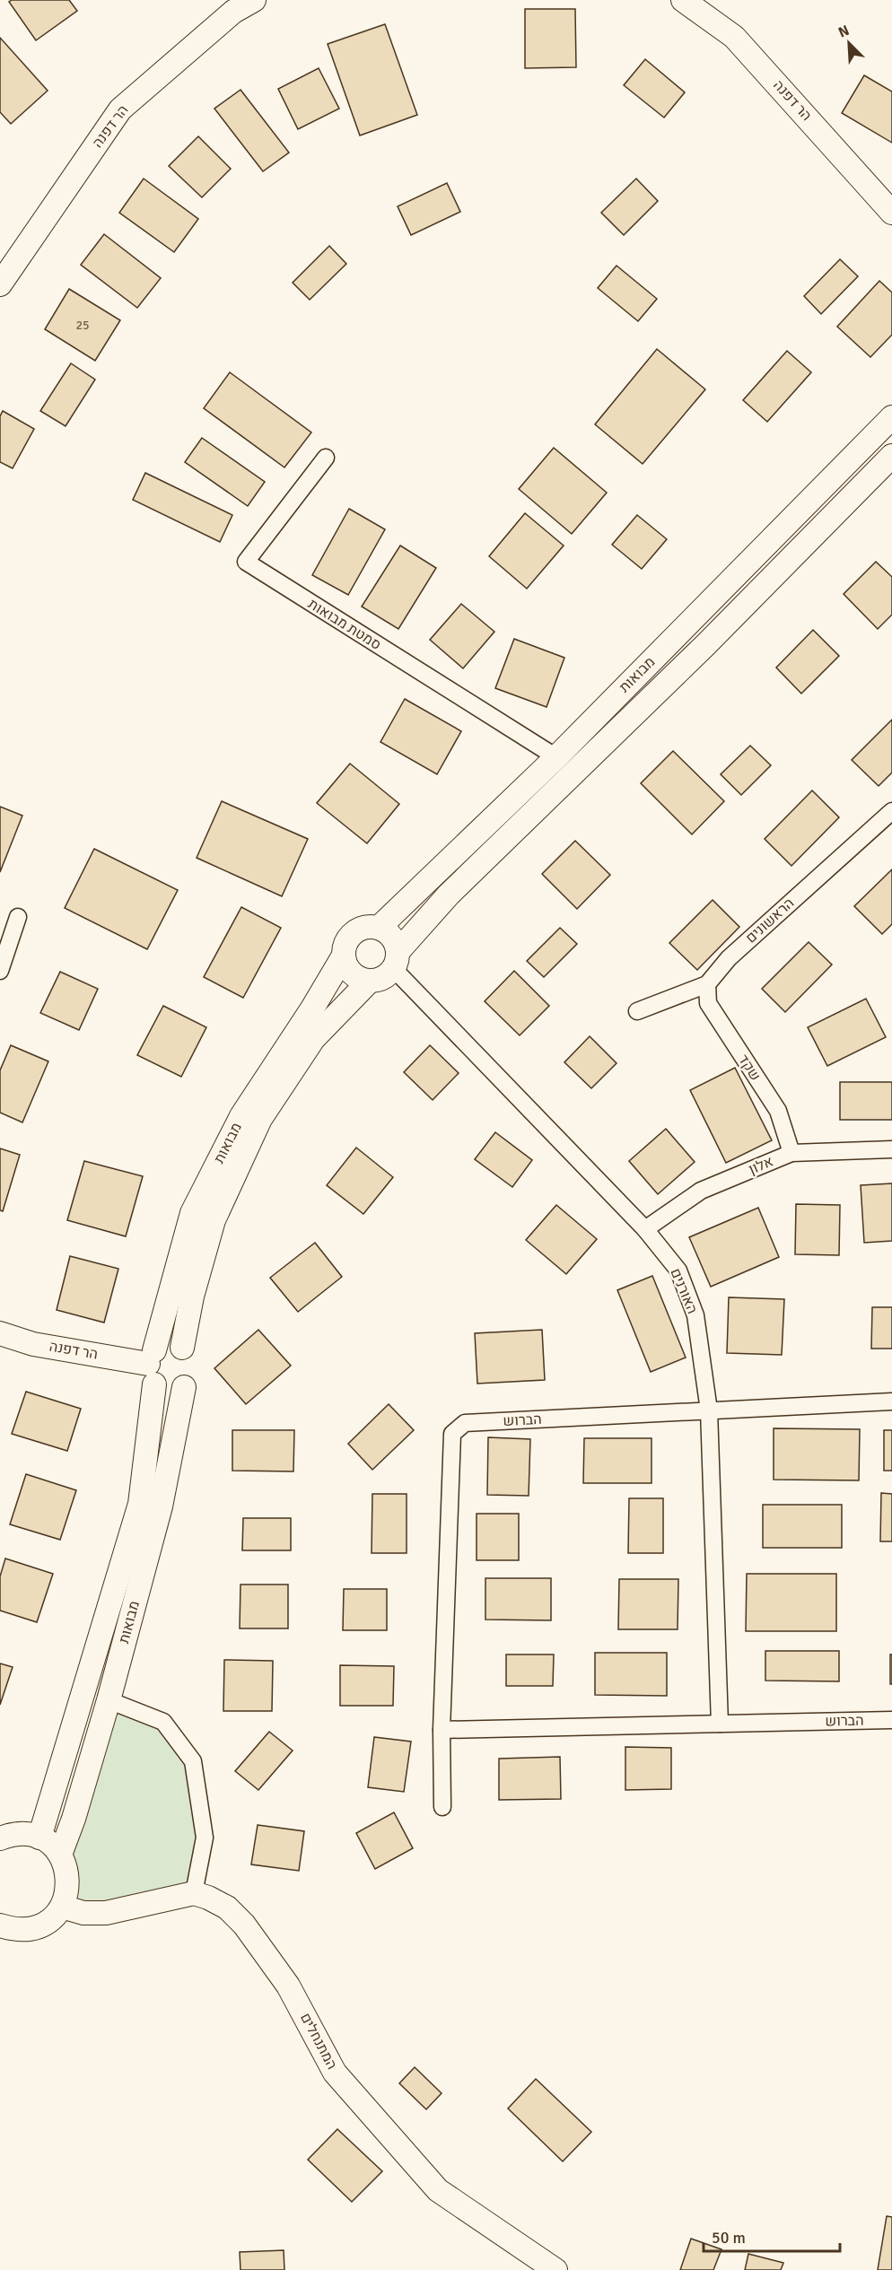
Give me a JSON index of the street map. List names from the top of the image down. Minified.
{"streets":{"street":["הר דפנה","סמטת מבואות","מבואות","הראשונים","שקד","אלון","האורנים","הברוש","המתנחלים"]},"crossings":[["הר דפנה","מבואות"],["סמטת מבואות","מבואות"],["מבואות","האורנים"],["הראשונים","שקד"],["שקד","אלון"],["אלון","האורנים"],["האורנים","הברוש"]],"house_numbers":["25"],"scale_bar":"50 m","north":"top left"}
